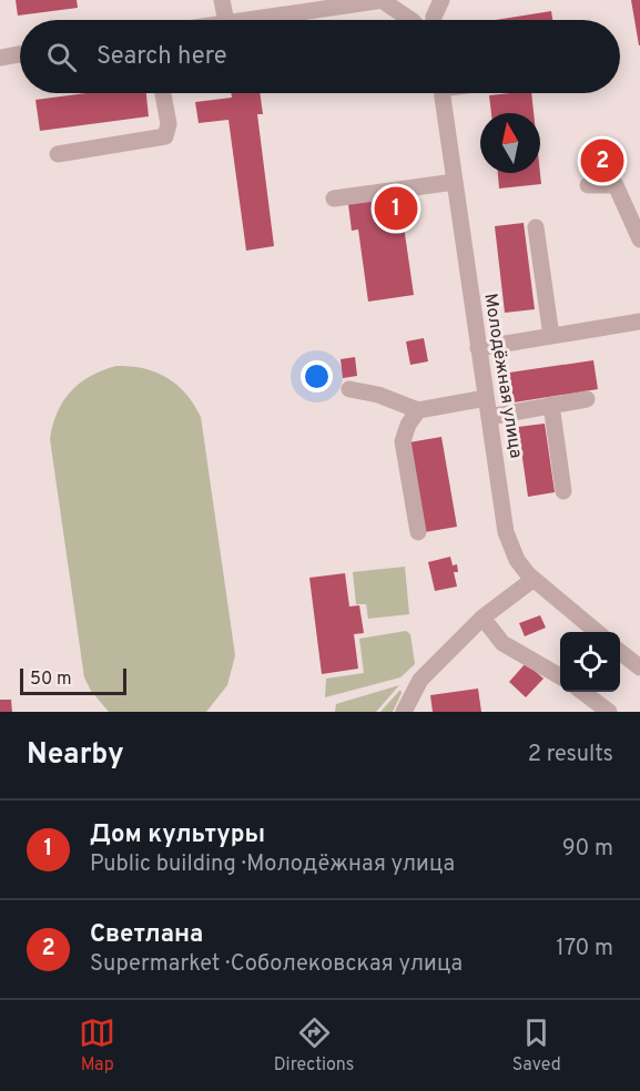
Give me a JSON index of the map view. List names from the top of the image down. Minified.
{"streets":{"street":["Молодёжная улица"]},"scale_bar":"50 m","north":"top","page":{"search":"Search here","pins":["2","1"],"scale":"50 m","heading":["Nearby","2 results"],"list":[{"mark":"1","name":"Дом культуры","note":"Public building · Молодёжная улица","value":"90 m"},{"mark":"2","name":"Светлана","note":"Supermarket · Соболековская улица","value":"170 m"}],"nav":["Map","Directions","Saved"]}}
